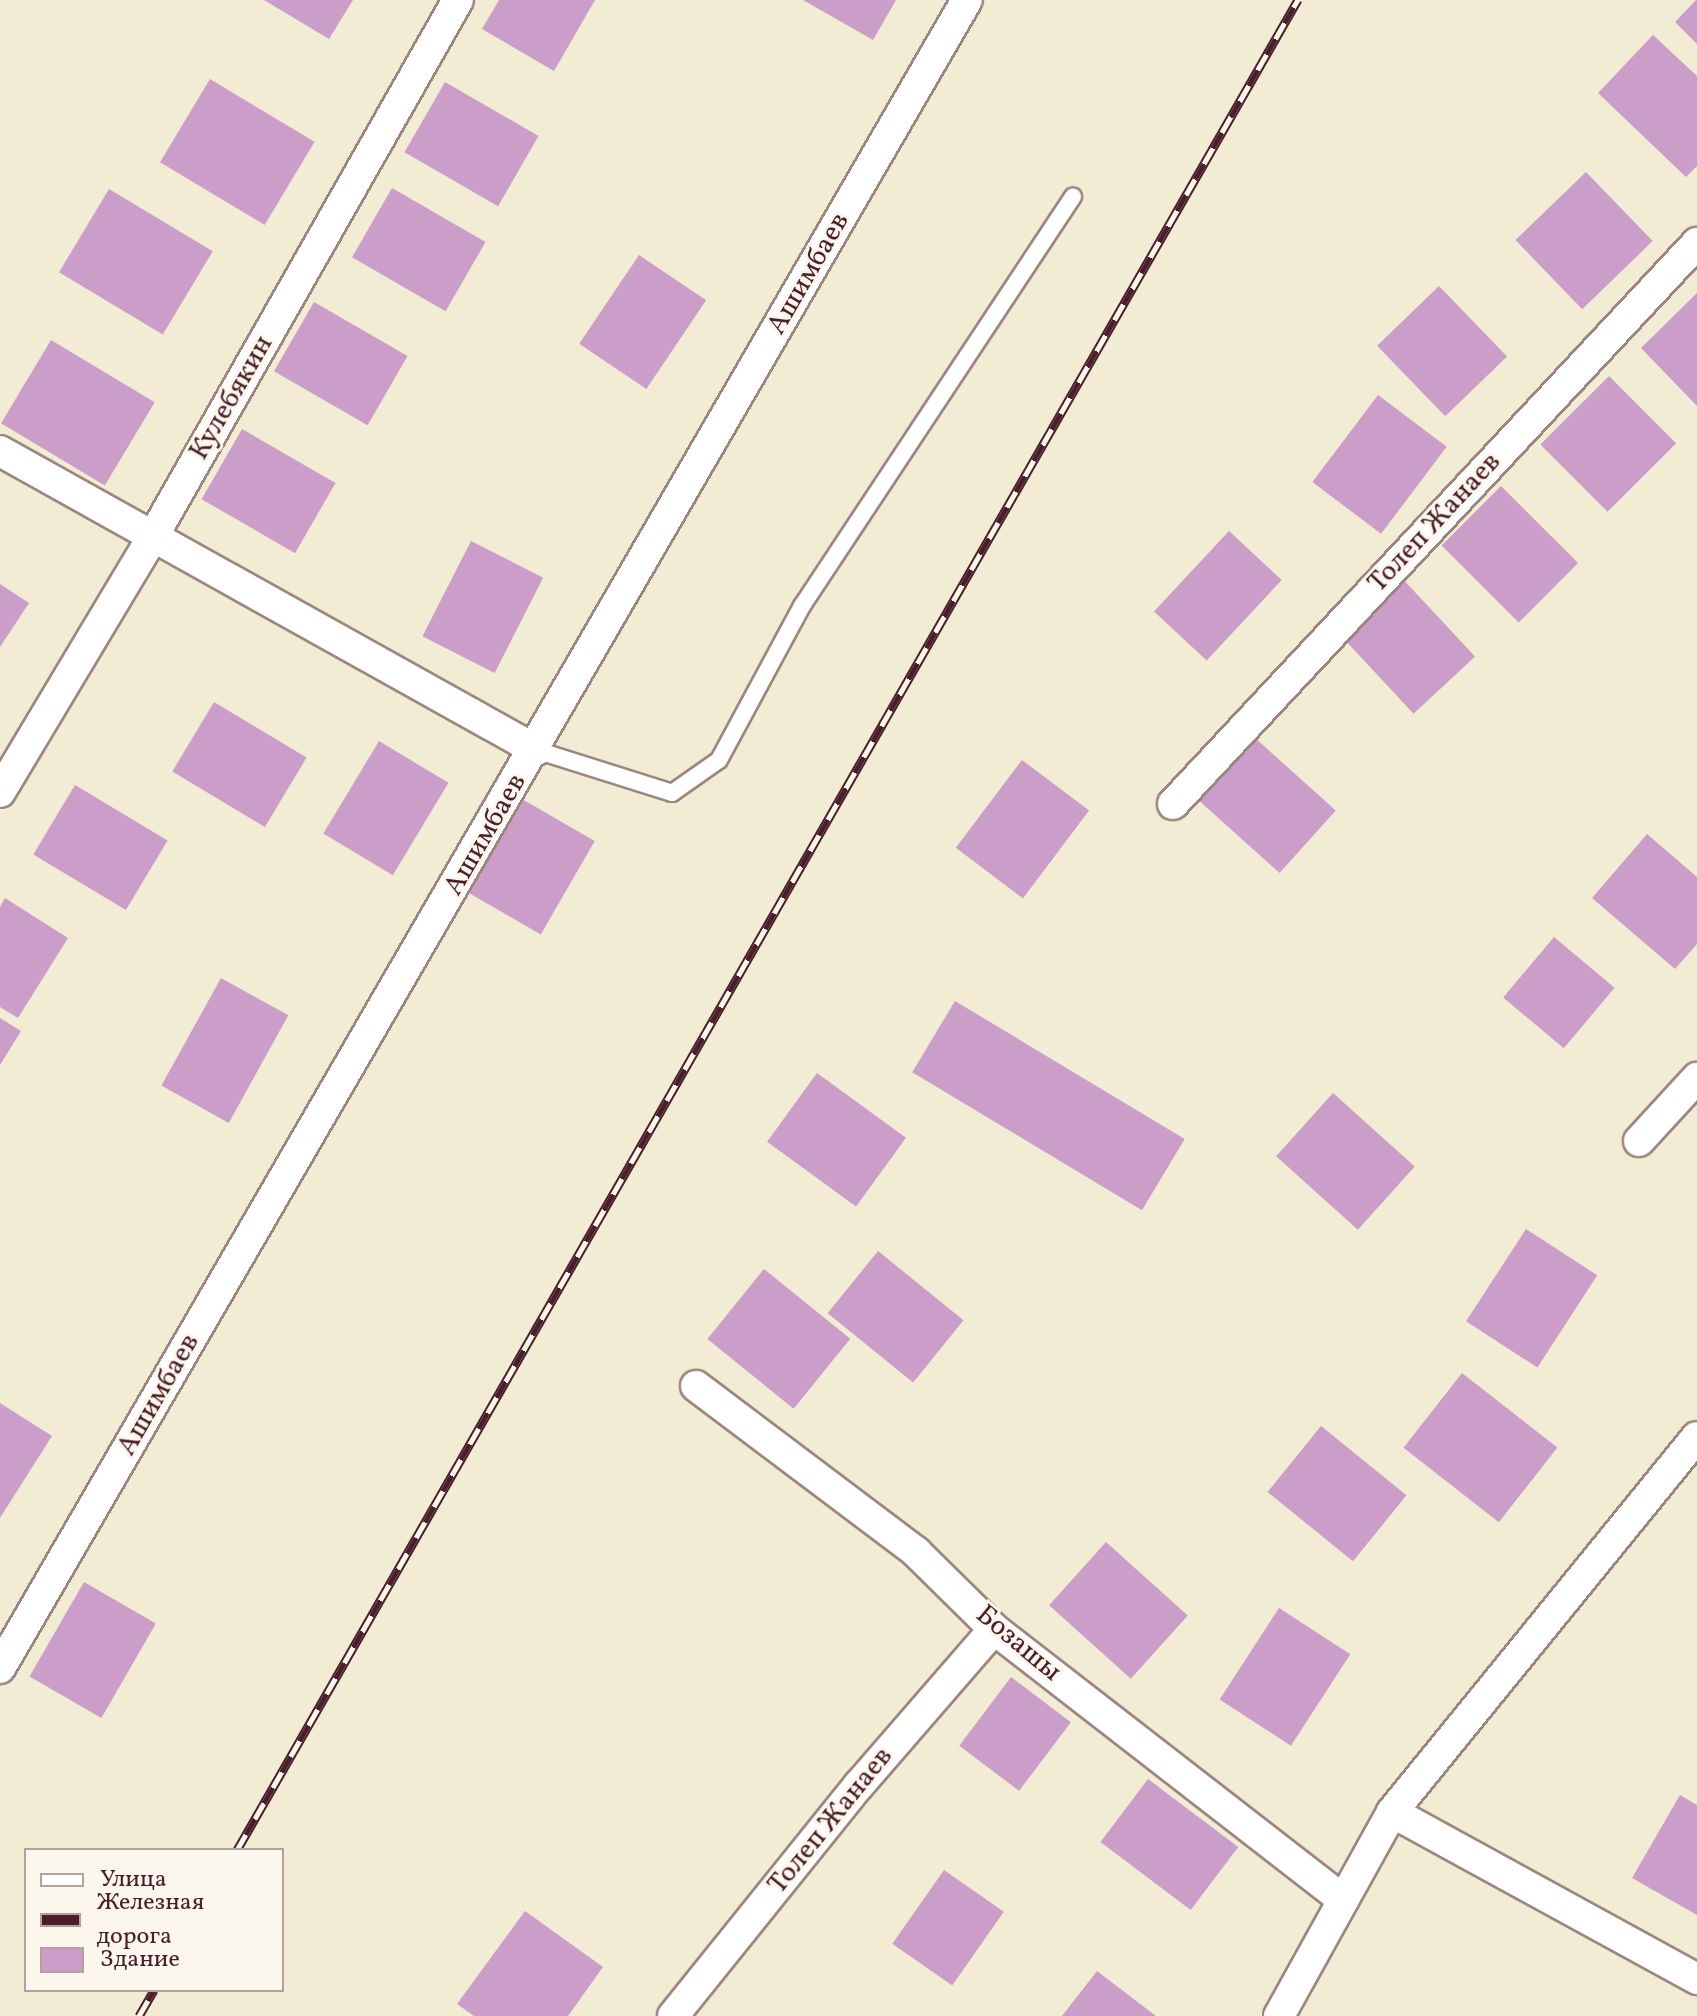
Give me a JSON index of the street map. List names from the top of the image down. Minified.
{"streets":{"street":["Ашимбаев","Кулебякин","Толеп Жанаев","Бозашы"]},"crossings":[["Толеп Жанаев","Бозашы"]],"legend":["Улица","Железная дорога","Здание"]}
